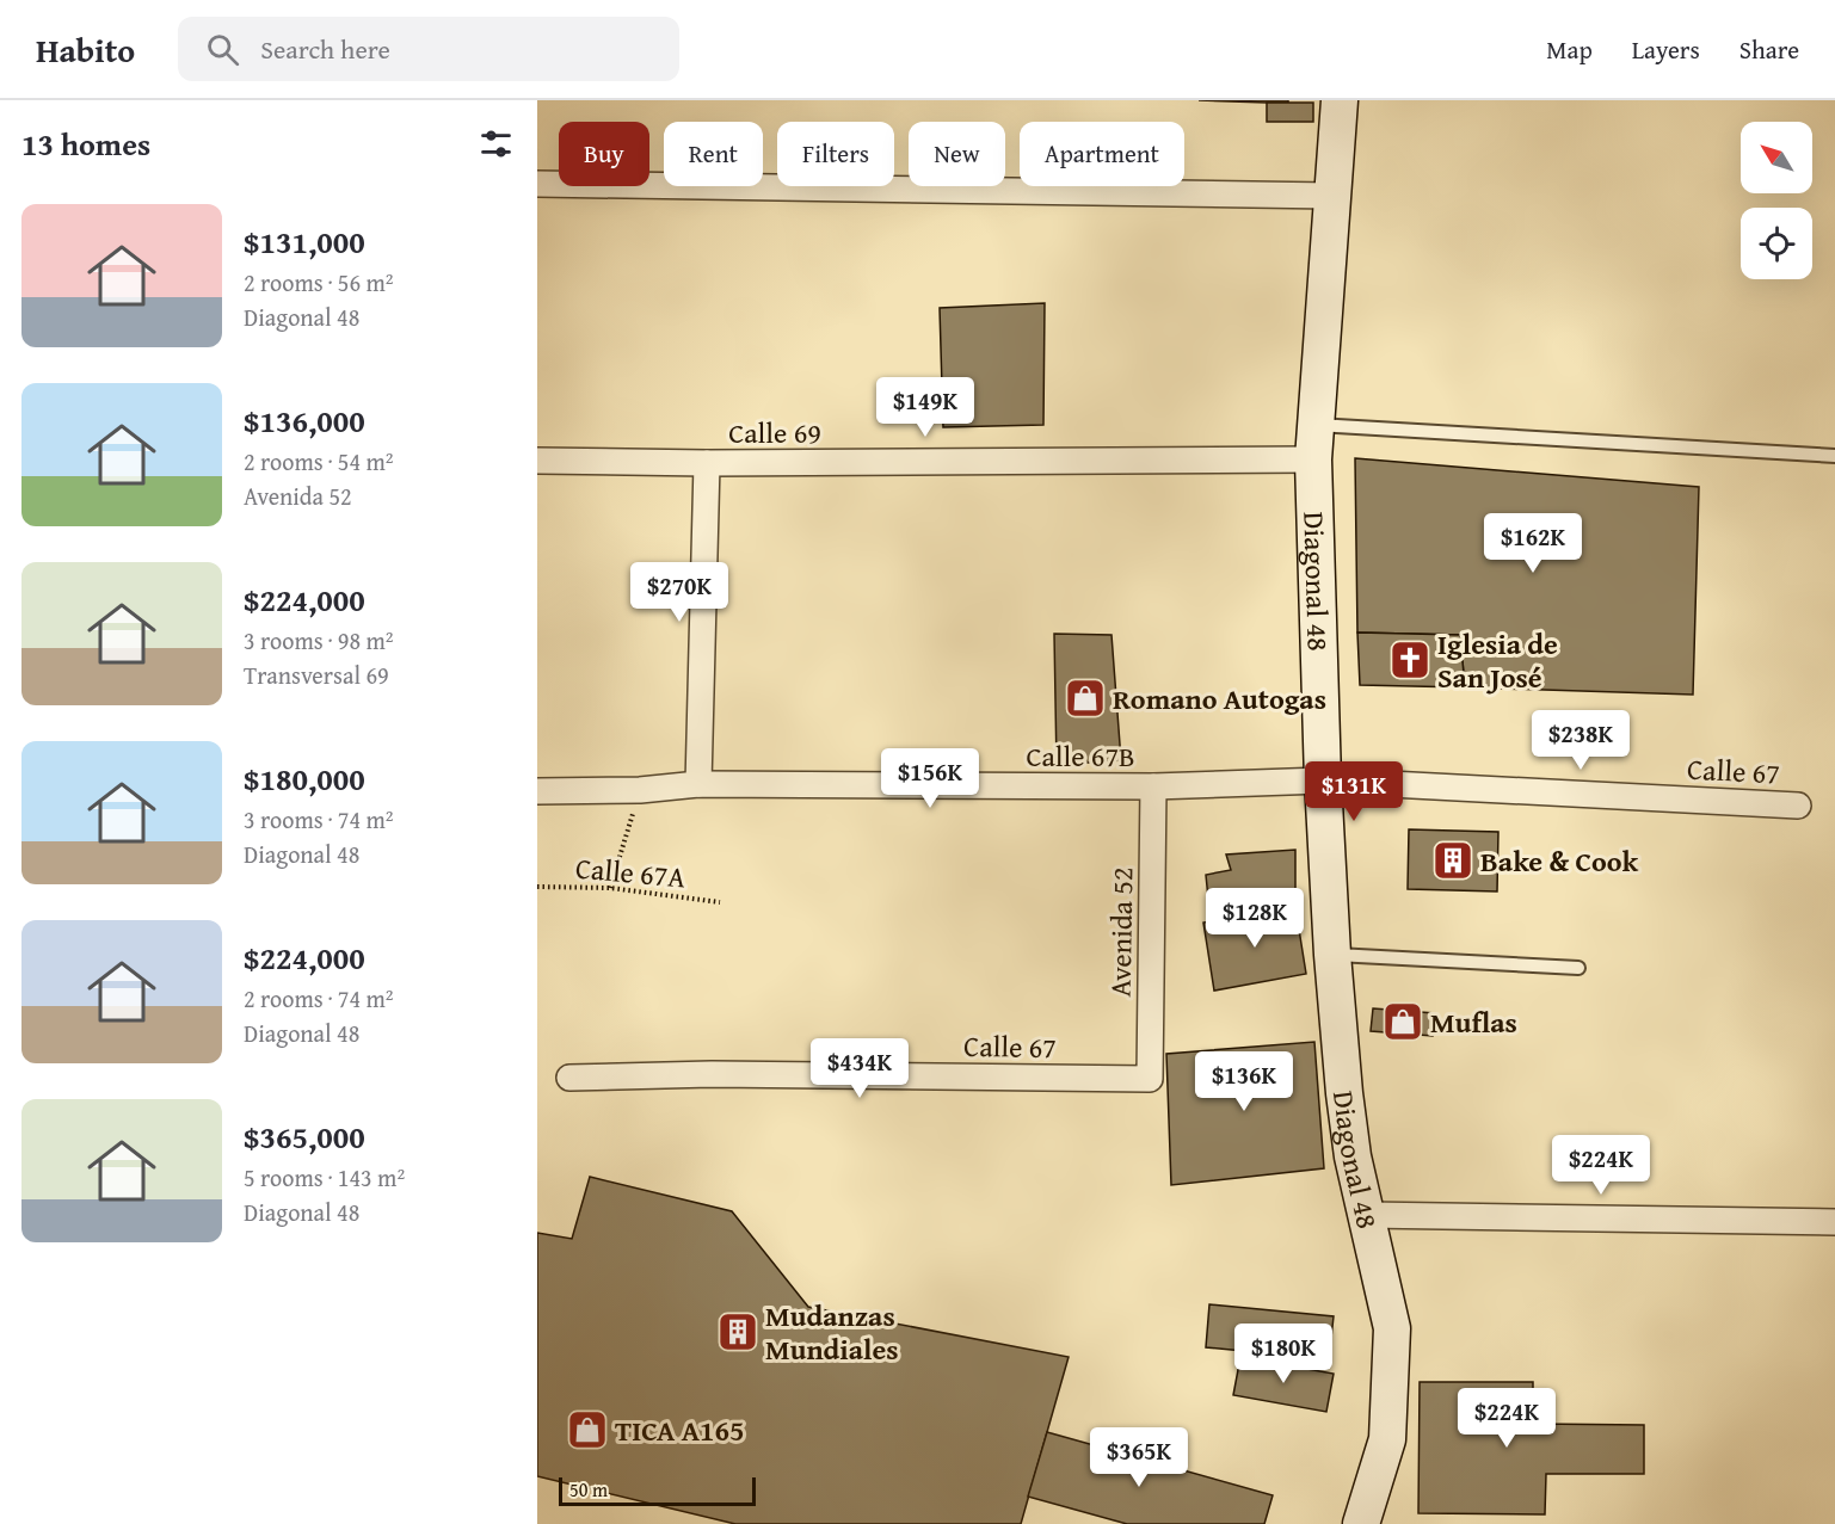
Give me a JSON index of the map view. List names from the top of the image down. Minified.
{"streets":{"street":["Calle 69","Diagonal 48","Calle 67B","Calle 67","Avenida 52"],"path":["Calle 67A"]},"crossings":[["Calle 69","Diagonal 48"],["Diagonal 48","Calle 67B"],["Diagonal 48","Calle 67"],["Calle 67B","Calle 67"],["Calle 67B","Avenida 52"],["Calle 67","Avenida 52"]],"places":{"church":["Iglesia de San José"],"shop":["Romano Autogas","Muflas","TICA A165"],"building":["Bake & Cook","Mudanzas Mundiales"]},"scale_bar":"50 m","north":"top left","page":{"header":"Habito","search":"Search here","nav":["Map","Layers","Share"],"heading":"13 homes","chip":["Buy","Rent","Filters","New","Apartment"],"list":[{"name":"$131,000","note":"2 rooms · 56 m² · Diagonal 48"},{"name":"$136,000","note":"2 rooms · 54 m² · Avenida 52"},{"name":"$224,000","note":"3 rooms · 98 m² · Transversal 69"},{"name":"$180,000","note":"3 rooms · 74 m² · Diagonal 48"},{"name":"$224,000","note":"2 rooms · 74 m² · Diagonal 48"},{"name":"$365,000","note":"5 rooms · 143 m² · Diagonal 48"}],"price":["$149K","$162K","$270K","$238K","$156K","$131K","$128K","$434K","$136K","$224K","$180K","$224K","$365K"],"scale":"50 m"}}
